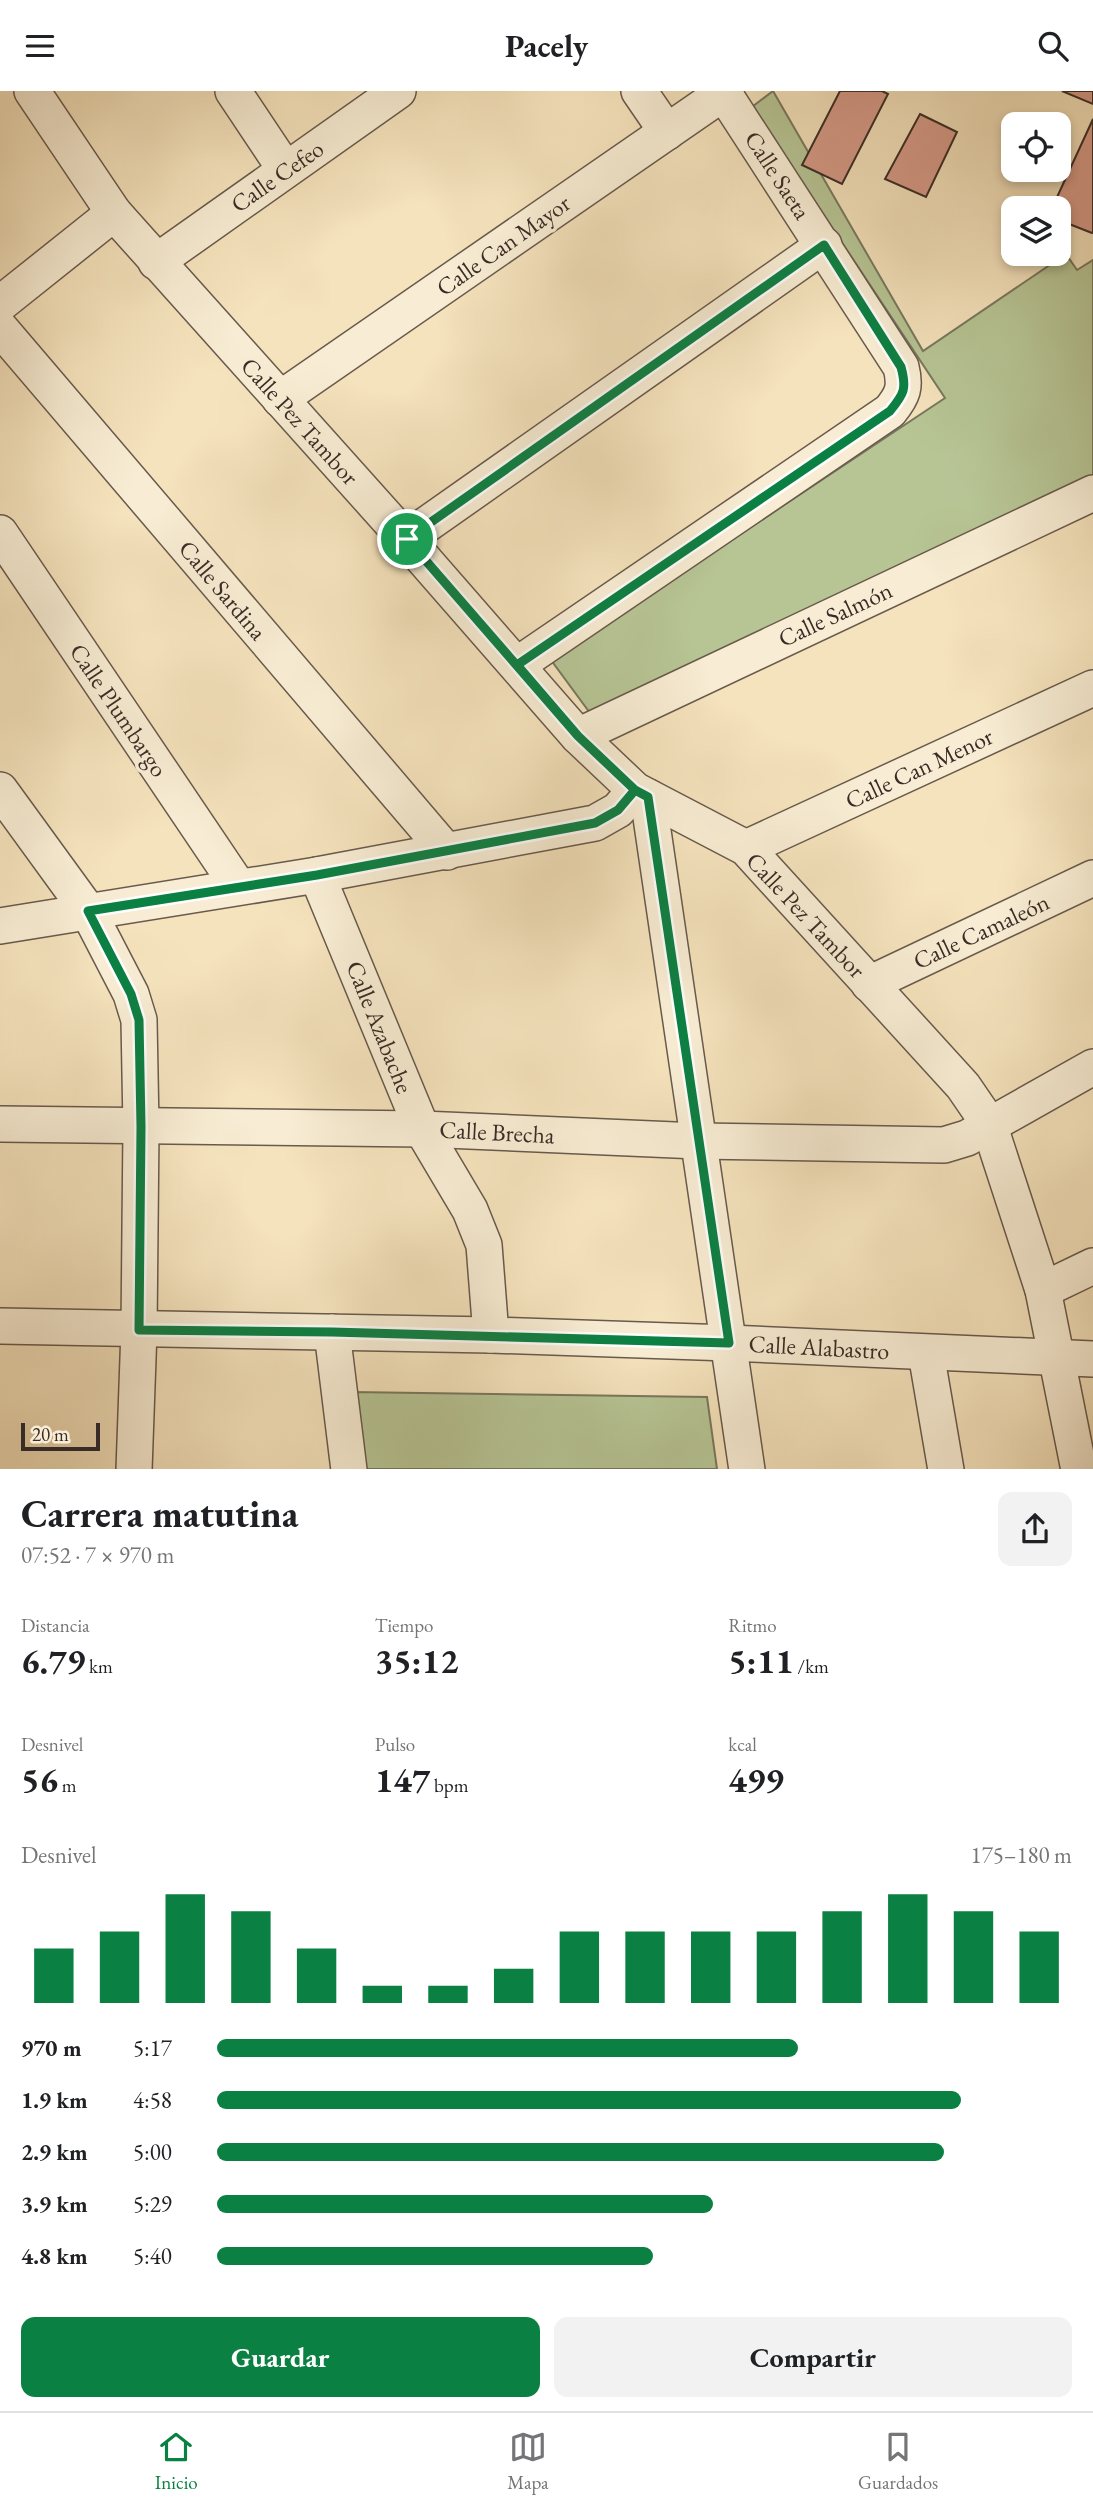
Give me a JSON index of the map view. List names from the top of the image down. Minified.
{"streets":{"street":["Calle Saeta","Calle Cefeo","Calle Can Mayor","Calle Pez Tambor","Calle Sardina","Calle Salmón","Calle Plumbargo","Calle Can Menor","Calle Camaleón","Calle Azabache","Calle Brecha","Calle Alabastro"]},"crossings":[["Calle Saeta","Calle Can Mayor"],["Calle Saeta","Calle Pez Tambor"],["Calle Cefeo","Calle Pez Tambor"],["Calle Can Mayor","Calle Pez Tambor"],["Calle Pez Tambor","Calle Salmón"],["Calle Pez Tambor","Calle Can Menor"],["Calle Pez Tambor","Calle Camaleón"],["Calle Pez Tambor","Calle Brecha"],["Calle Pez Tambor","Calle Alabastro"],["Calle Azabache","Calle Brecha"],["Calle Azabache","Calle Alabastro"]],"scale_bar":"20 m","page":{"header":"Pacely","scale":"20 m","heading":["Carrera matutina","07:52 · 7 × 970 m"],"stats":[["Distancia","6.79 km"],["Tiempo","35:12"],["Ritmo","5:11 /km"],["Desnivel","56 m"],["Pulso","147 bpm"],["kcal","499"]],"chart":["Desnivel","175–180 m"],"list":[{"name":"970 m","note":"5:17"},{"name":"1.9 km","note":"4:58"},{"name":"2.9 km","note":"5:00"},{"name":"3.9 km","note":"5:29"},{"name":"4.8 km","note":"5:40"}],"buttons":["Guardar","Compartir"],"tabs":["Inicio","Mapa","Guardados"]}}
